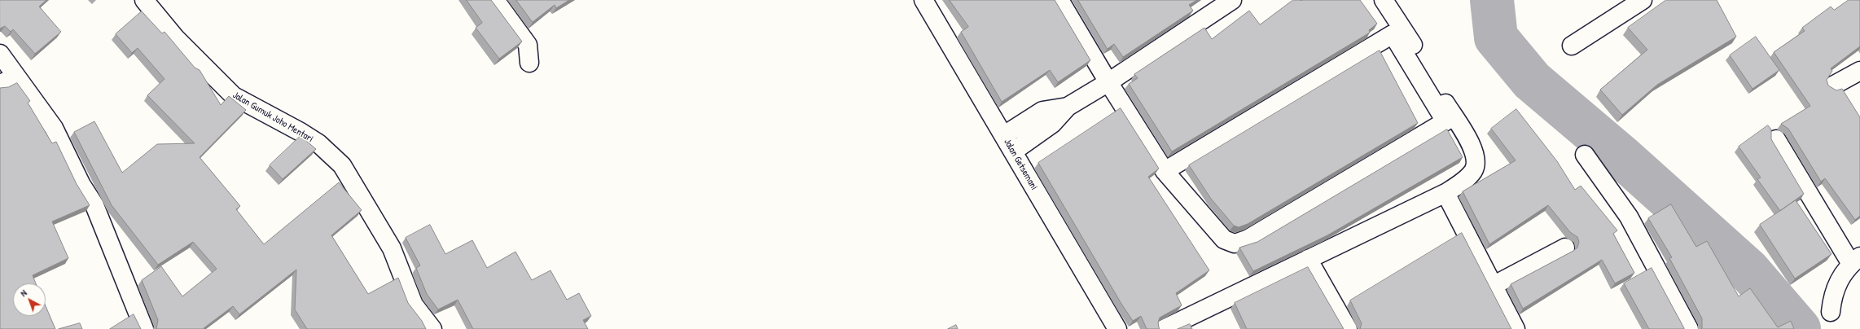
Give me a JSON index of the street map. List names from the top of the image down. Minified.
{"streets":{"street":["Jalan Gumuk Joho Mentari","Jalan Getsemani"]},"north":"top left"}
